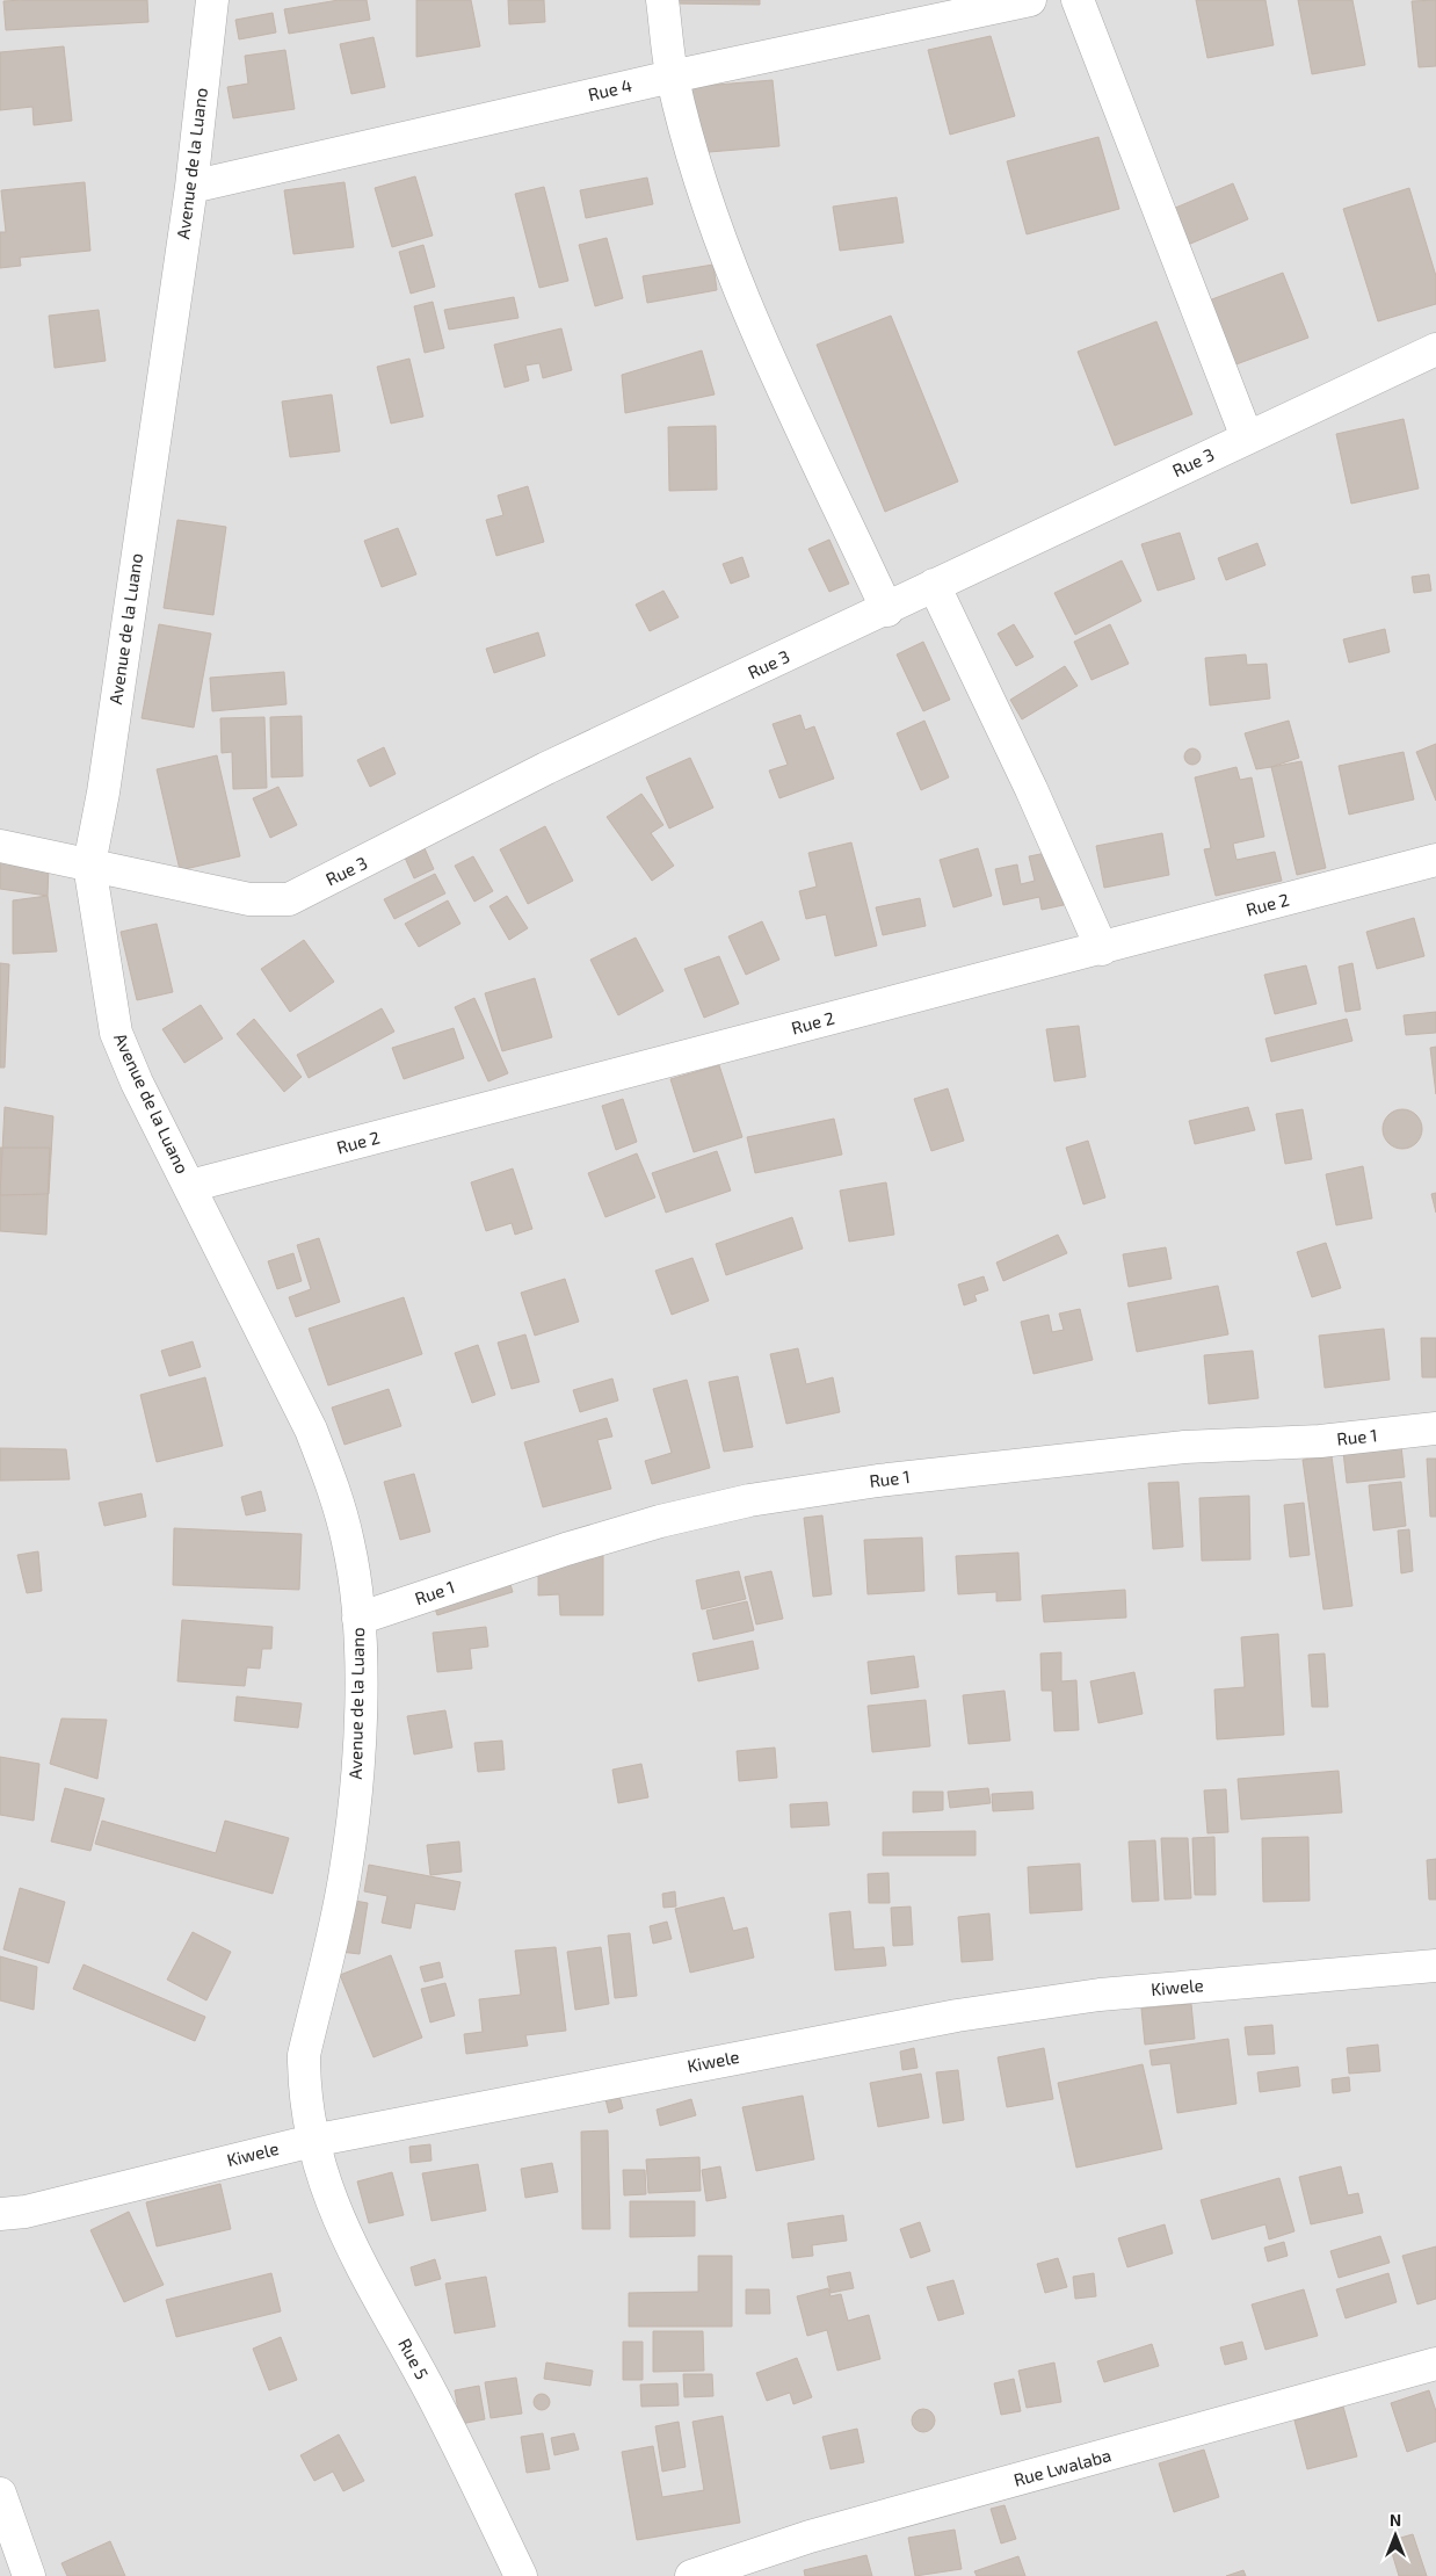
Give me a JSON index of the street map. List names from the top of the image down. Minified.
{"streets":{"street":["Rue 4","Avenue de la Luano","Rue 3","Rue 2","Rue 1","Kiwele","Rue 5","Rue Lwalaba"]},"crossings":[["Rue 4","Avenue de la Luano"],["Avenue de la Luano","Rue 3"],["Avenue de la Luano","Rue 2"],["Avenue de la Luano","Rue 1"],["Avenue de la Luano","Kiwele"],["Avenue de la Luano","Rue 5"],["Kiwele","Rue 5"]],"north":"top"}
